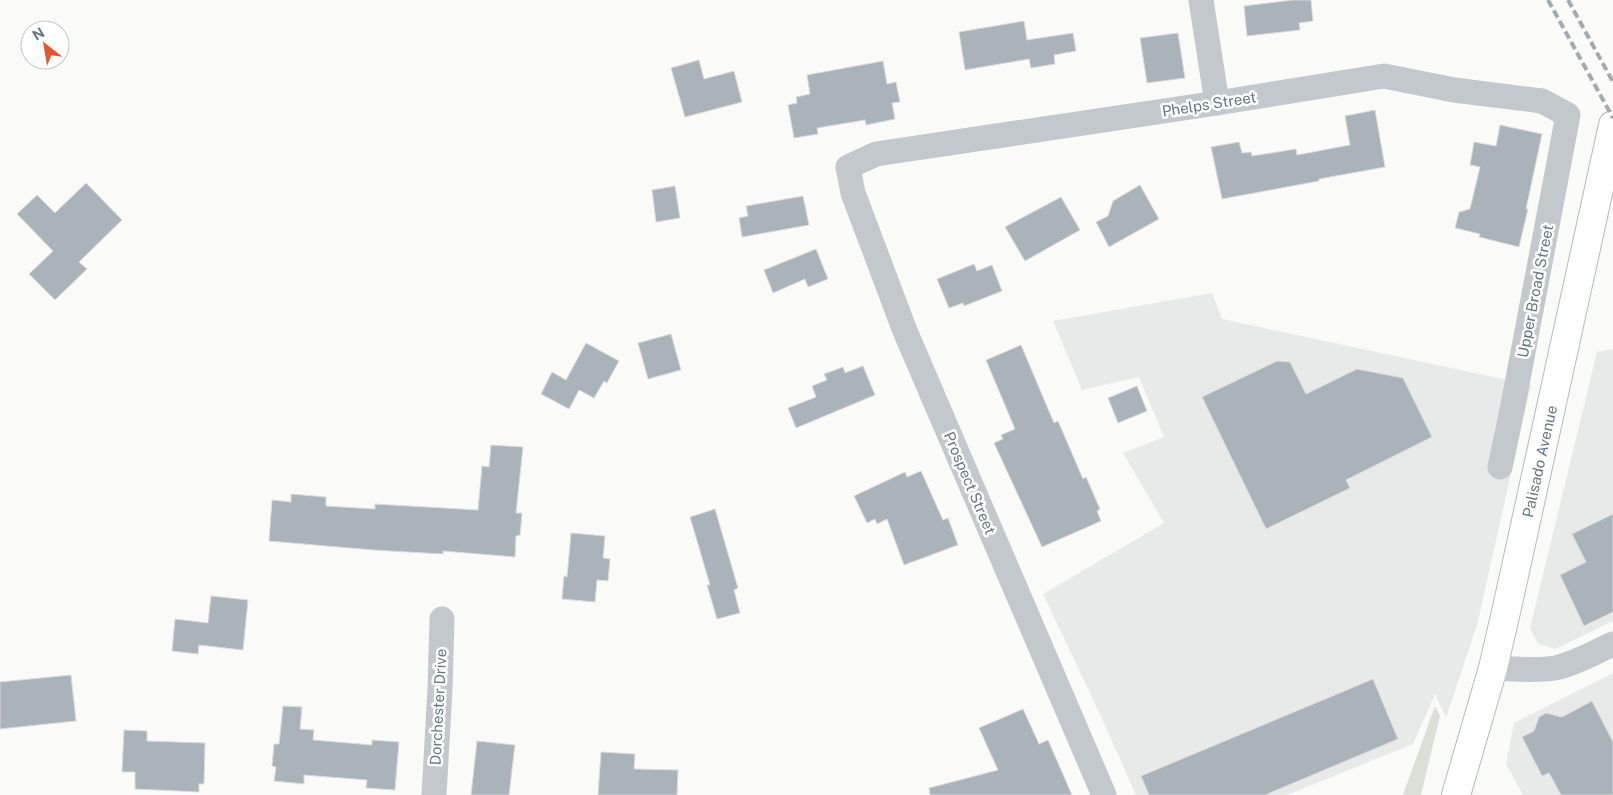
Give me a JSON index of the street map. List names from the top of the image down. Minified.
{"streets":{"main road":["Palisado Avenue"],"street":["Phelps Street","Upper Broad Street","Prospect Street","Dorchester Drive"]},"crossings":[["Phelps Street","Upper Broad Street"],["Phelps Street","Prospect Street"]],"north":"top left"}
